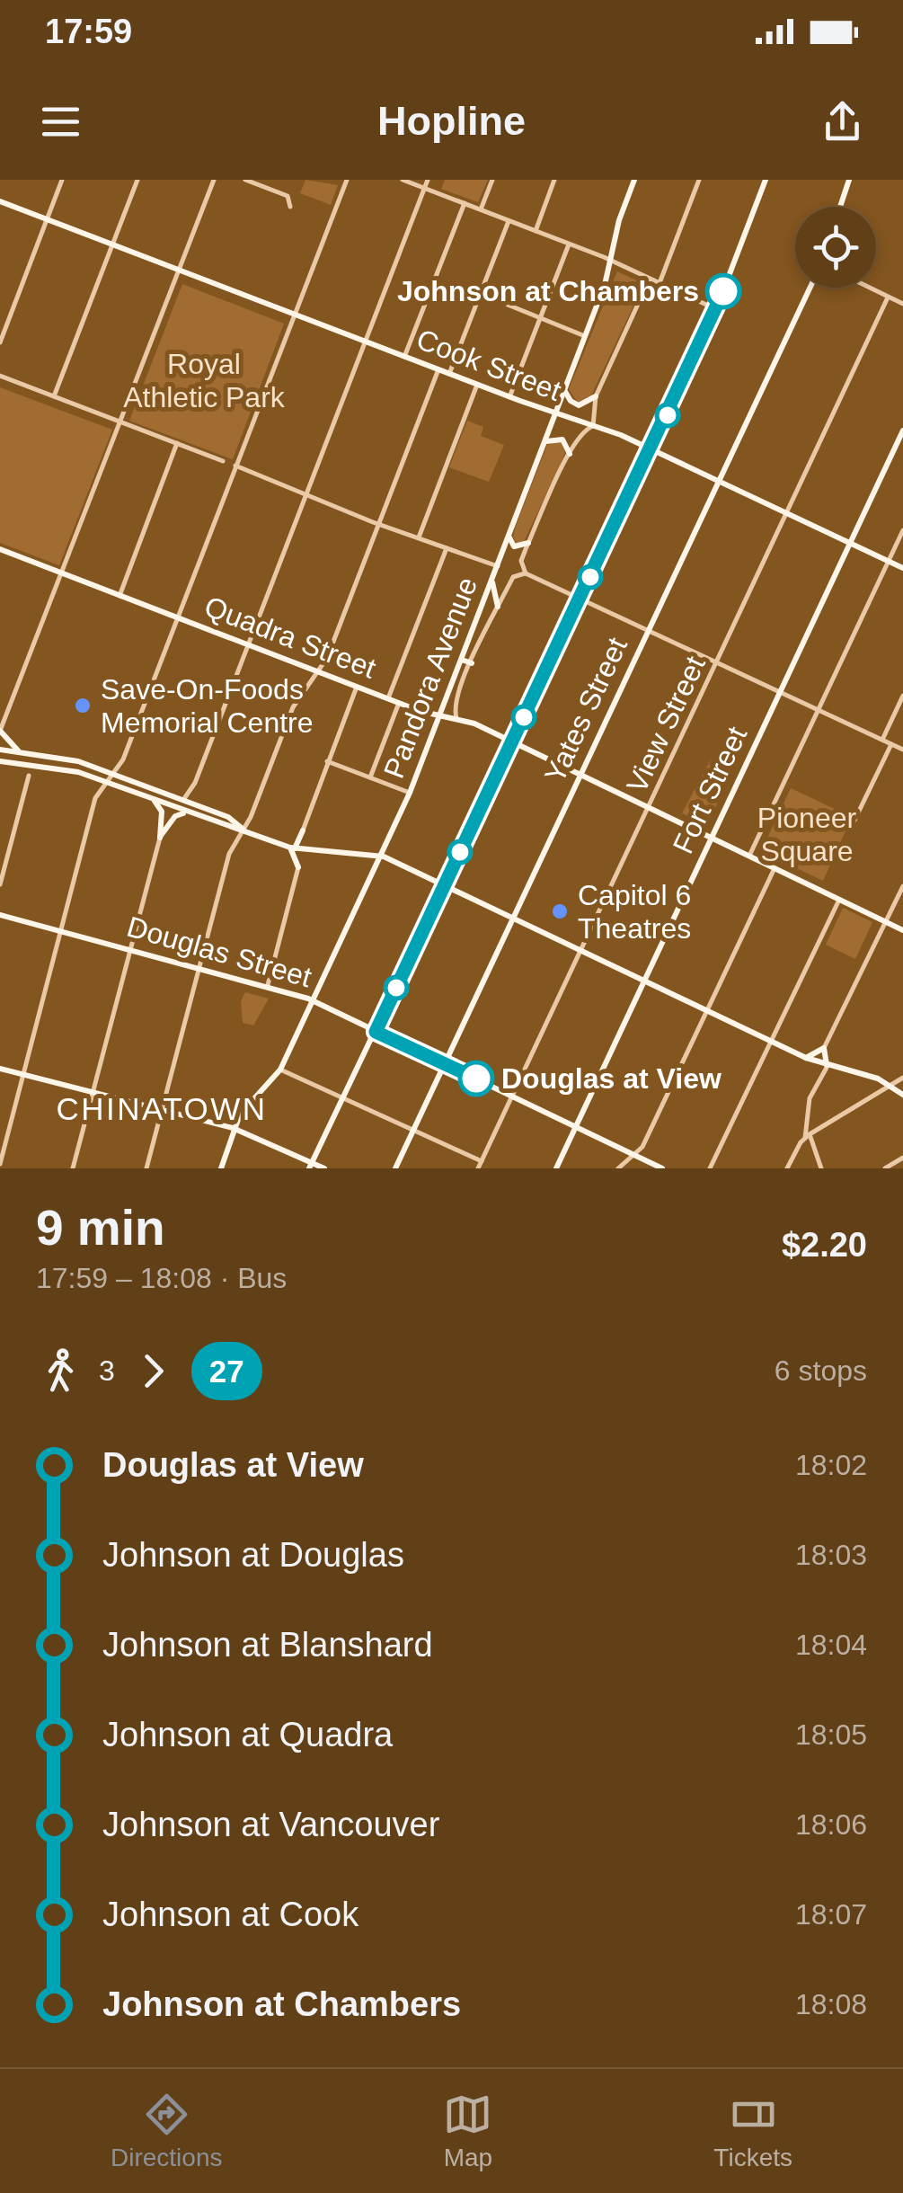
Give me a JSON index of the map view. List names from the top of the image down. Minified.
{"streets":{"main road":["Cook Street","Quadra Street","Pandora Avenue","Yates Street","Fort Street","Douglas Street"],"street":["View Street"]},"crossings":[["Cook Street","Pandora Avenue"],["Cook Street","Yates Street"],["Cook Street","View Street"],["Cook Street","Fort Street"],["Quadra Street","Pandora Avenue"],["Quadra Street","Yates Street"],["Quadra Street","View Street"],["Quadra Street","Fort Street"],["Pandora Avenue","Douglas Street"],["Yates Street","Douglas Street"],["View Street","Douglas Street"],["Fort Street","Douglas Street"]],"districts":["CHINATOWN"],"parks":["Royal Athletic Park","Pioneer Square"],"places":["Johnson at Chambers","Save-On-Foods Memorial Centre","Capitol 6 Theatres","Douglas at View"],"lines":["bus line 27"],"page":{"status":"17:59","header":"Hopline","heading":["9 min","17:59 – 18:08 · Bus","$2.20"],"legs":["3","27","6 stops"],"list":[{"name":"Douglas at View","value":"18:02"},{"name":"Johnson at Douglas","value":"18:03"},{"name":"Johnson at Blanshard","value":"18:04"},{"name":"Johnson at Quadra","value":"18:05"},{"name":"Johnson at Vancouver","value":"18:06"},{"name":"Johnson at Cook","value":"18:07"},{"name":"Johnson at Chambers","value":"18:08"}],"tabs":["Directions","Map","Tickets"]}}
